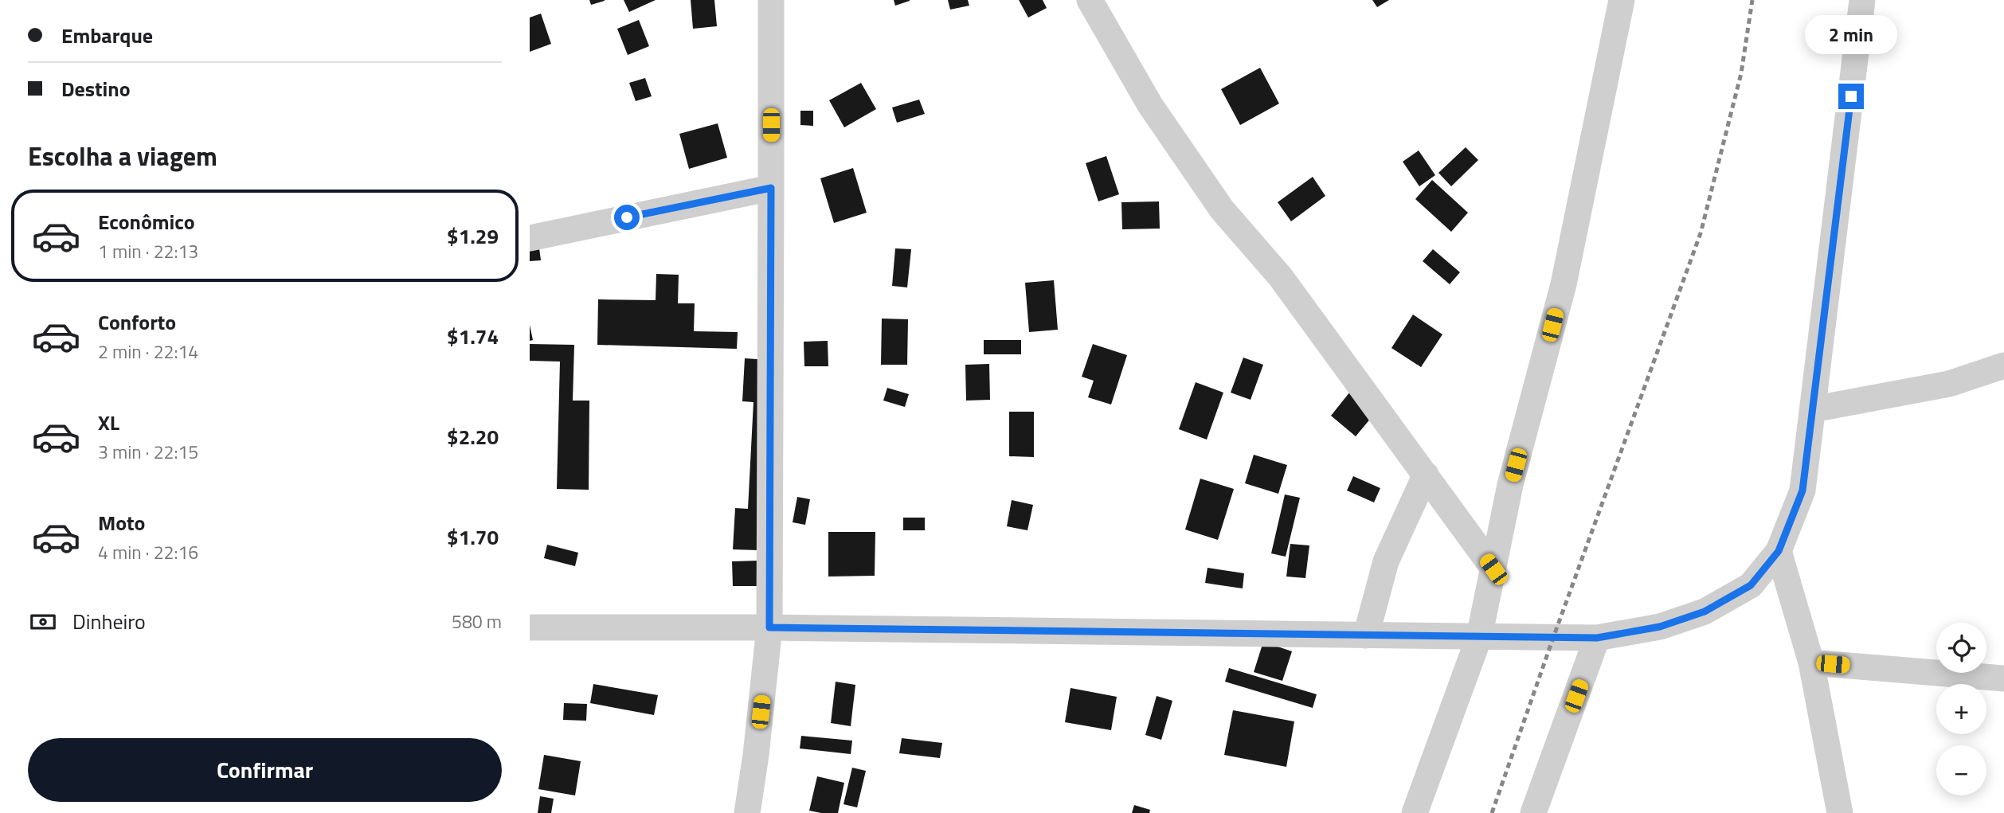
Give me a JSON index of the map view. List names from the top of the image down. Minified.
{"page":{"banner":["Embarque","Destino"],"bubble":"2 min","heading":"Escolha a viagem","list":[{"name":"Econômico","note":"1 min · 22:13","value":"$1.29"},{"name":"Conforto","note":"2 min · 22:14","value":"$1.74"},{"name":"XL","note":"3 min · 22:15","value":"$2.20"},{"name":"Moto","note":"4 min · 22:16","value":"$1.70"}],"pay":["Dinheiro","580 m"],"map_buttons":["+","−"],"buttons":"Confirmar"}}
